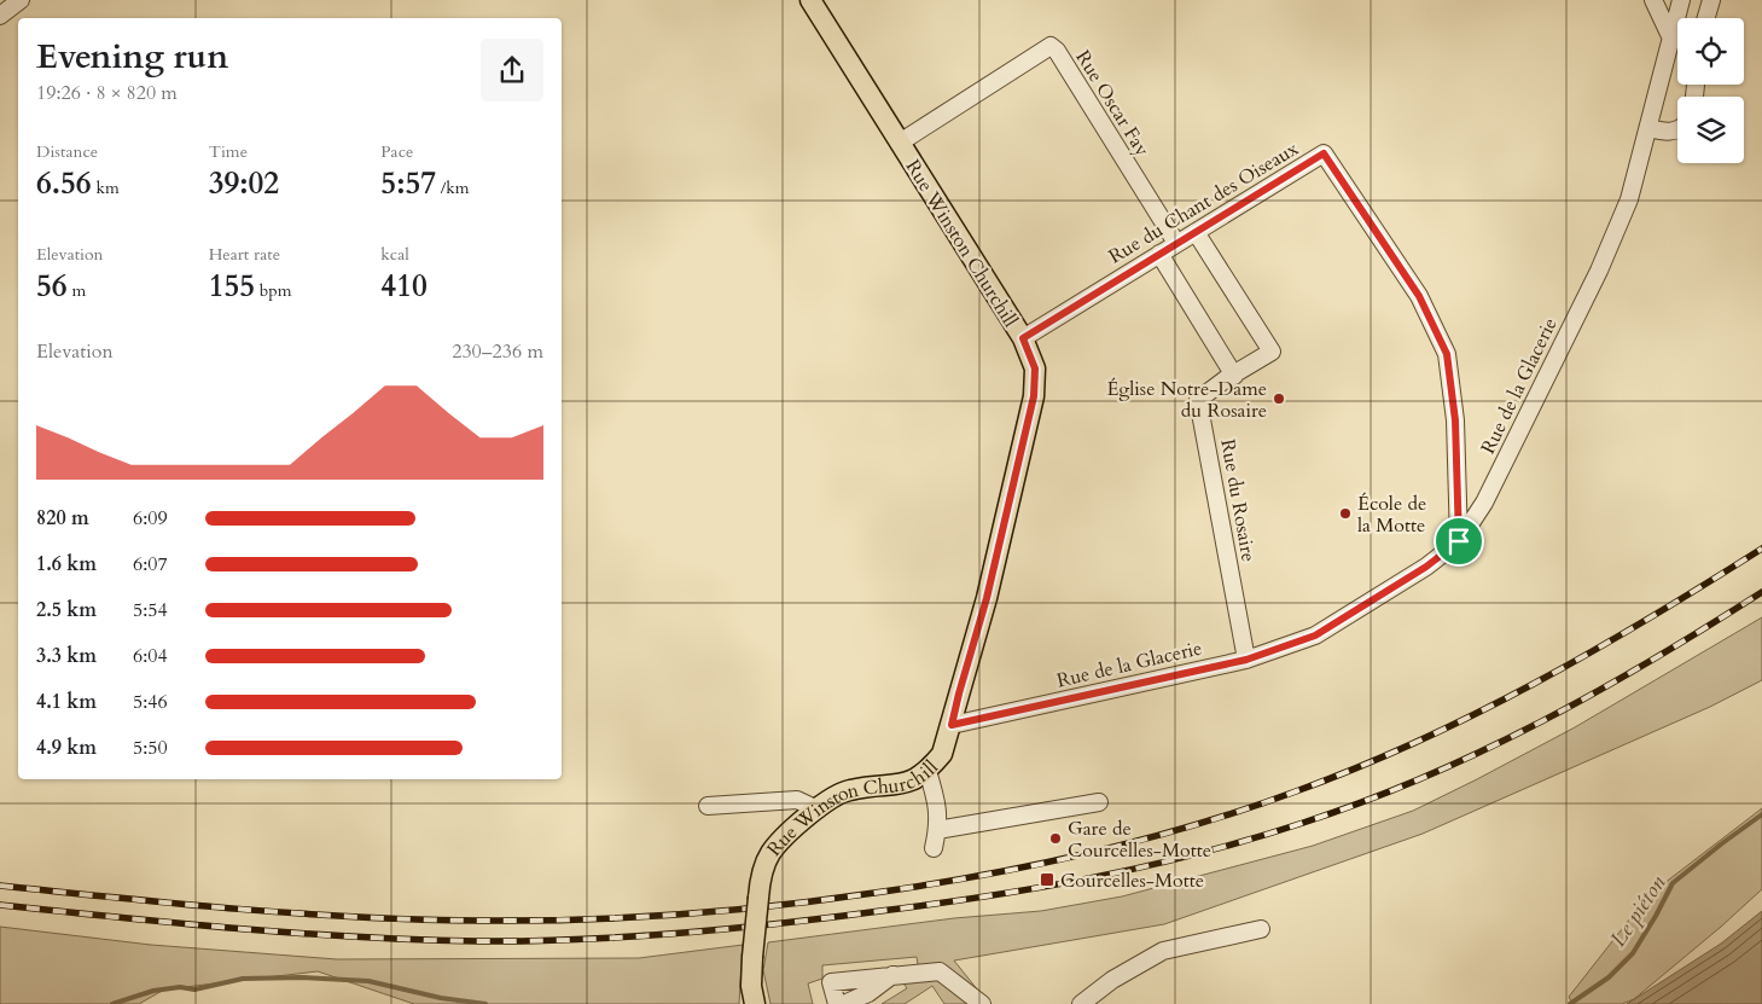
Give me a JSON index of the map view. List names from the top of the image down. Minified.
{"streets":{"main road":["Rue Winston Churchill"],"street":["Rue Oscar Fay","Rue du Chant des Oiseaux","Rue de la Glacerie","Rue du Rosaire"]},"crossings":[["Rue Oscar Fay","Rue du Chant des Oiseaux"],["Rue Oscar Fay","Rue Winston Churchill"],["Rue du Chant des Oiseaux","Rue Winston Churchill"],["Rue du Chant des Oiseaux","Rue de la Glacerie"],["Rue du Chant des Oiseaux","Rue du Rosaire"],["Rue Winston Churchill","Rue de la Glacerie"],["Rue de la Glacerie","Rue du Rosaire"]],"water":["Le piéton"],"places":{"other":["Église Notre-Dame du Rosaire","École de la Motte","Gare de Courcelles-Motte"],"transit":["Courcelles-Motte"]},"page":{"heading":["Evening run","19:26 · 8 × 820 m"],"stats":[["Distance","6.56 km"],["Time","39:02"],["Pace","5:57 /km"],["Elevation","56 m"],["Heart rate","155 bpm"],["kcal","410"]],"chart":["Elevation","230–236 m"],"list":[{"name":"820 m","note":"6:09"},{"name":"1.6 km","note":"6:07"},{"name":"2.5 km","note":"5:54"},{"name":"3.3 km","note":"6:04"},{"name":"4.1 km","note":"5:46"},{"name":"4.9 km","note":"5:50"}]}}
